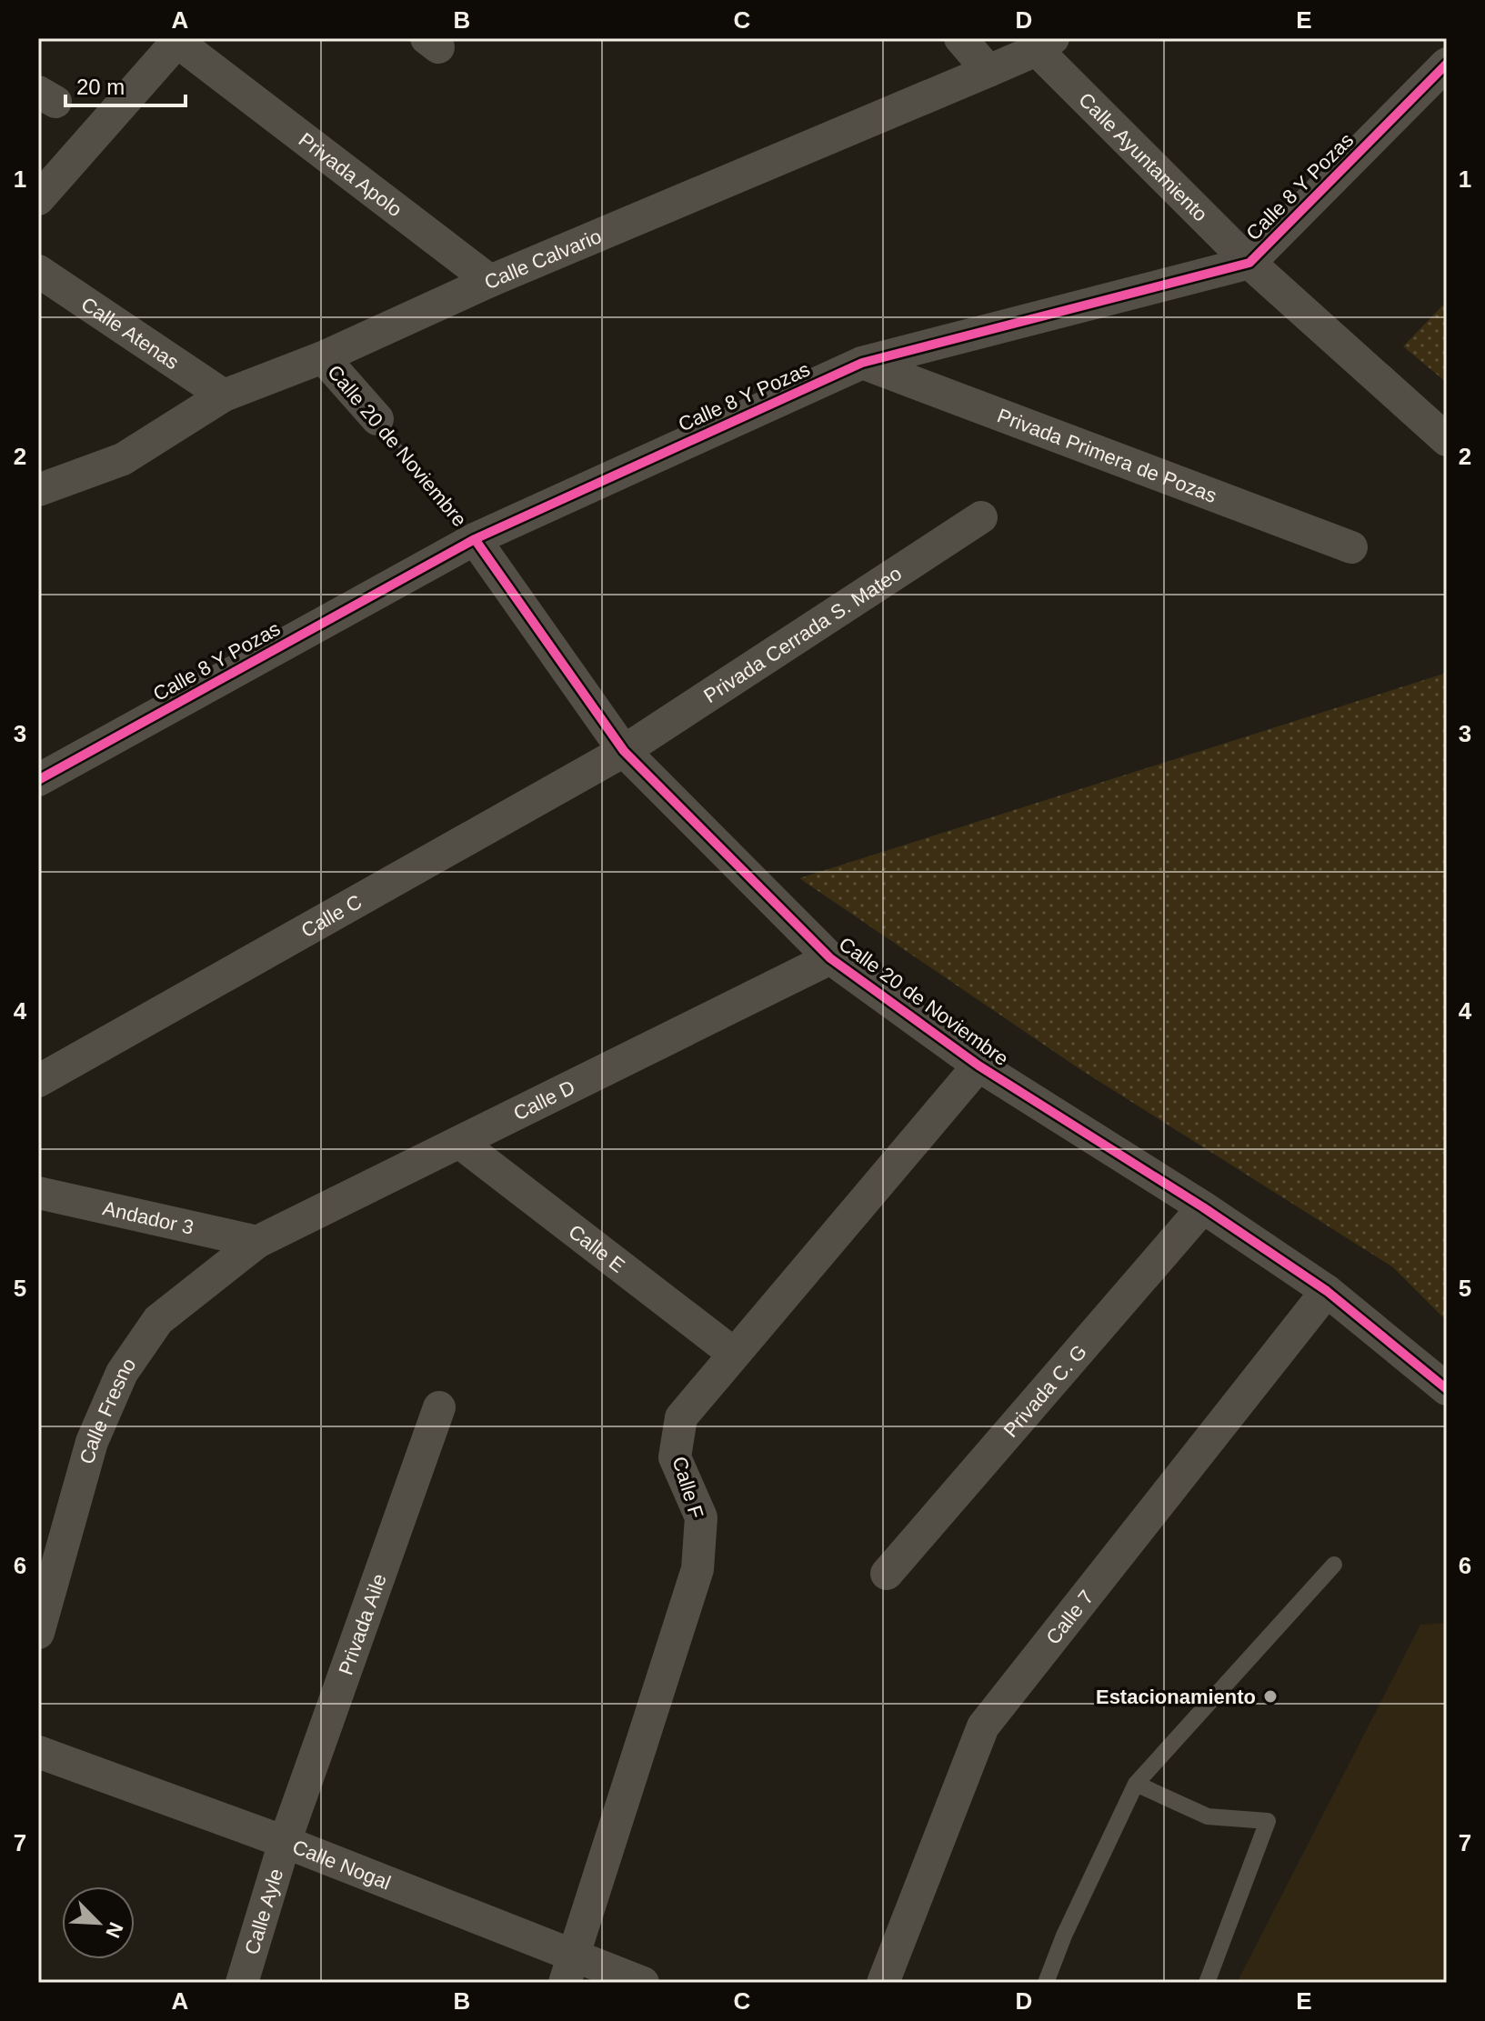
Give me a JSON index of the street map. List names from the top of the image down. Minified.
{"streets":{"street":["Calle Ayuntamiento","Privada Apolo","Calle 8 Y Pozas","Calle Calvario","Calle Atenas","Calle 20 de Noviembre","Privada Primera de Pozas","Privada Cerrada S. Mateo","Calle C","Calle D","Andador 3","Calle E","Privada C. G","Calle Fresno","Calle F","Calle 7","Privada Aile","Calle Nogal","Calle Ayle"]},"crossings":[["Calle Ayuntamiento","Calle 8 Y Pozas"],["Calle Ayuntamiento","Calle Calvario"],["Privada Apolo","Calle Calvario"],["Calle 8 Y Pozas","Calle 20 de Noviembre"],["Calle 8 Y Pozas","Privada Primera de Pozas"],["Calle Calvario","Calle Atenas"],["Calle Calvario","Calle 20 de Noviembre"],["Calle 20 de Noviembre","Privada Cerrada S. Mateo"],["Calle 20 de Noviembre","Calle C"],["Calle 20 de Noviembre","Calle D"],["Calle 20 de Noviembre","Privada C. G"],["Calle 20 de Noviembre","Calle F"],["Calle 20 de Noviembre","Calle 7"],["Privada Cerrada S. Mateo","Calle C"],["Calle D","Andador 3"],["Calle D","Calle E"],["Calle D","Calle Fresno"],["Andador 3","Calle Fresno"],["Calle E","Calle F"],["Calle F","Calle Nogal"],["Privada Aile","Calle Nogal"],["Privada Aile","Calle Ayle"],["Calle Nogal","Calle Ayle"]],"places":["Estacionamiento"],"scale_bar":"20 m","north":"bottom right","grid":{"columns":["A","B","C","D","E"],"rows":["1","2","3","4","5","6","7"]}}
